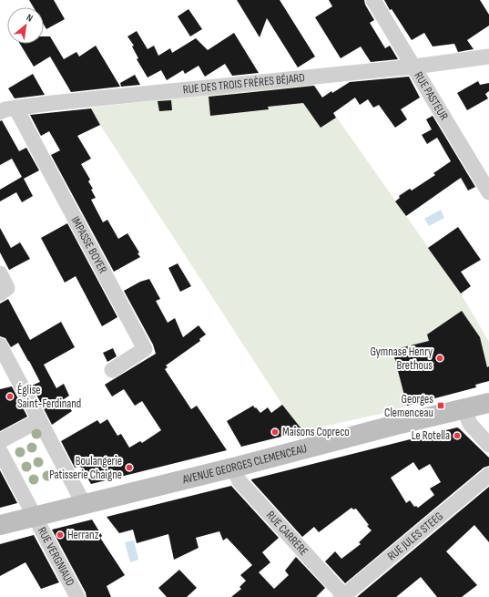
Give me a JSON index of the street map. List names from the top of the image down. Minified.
{"streets":{"main road":["AVENUE GEORGES CLEMENCEAU"],"street":["RUE DES TROIS FRÈRES BÉJARD","RUE PASTEUR","IMPASSE BOYER","RUE CARRERE","RUE JULES STEEG","RUE VERGNIAUD"]},"crossings":[["RUE DES TROIS FRÈRES BÉJARD","RUE PASTEUR"],["RUE DES TROIS FRÈRES BÉJARD","IMPASSE BOYER"],["AVENUE GEORGES CLEMENCEAU","RUE CARRERE"],["AVENUE GEORGES CLEMENCEAU","RUE VERGNIAUD"],["RUE CARRERE","RUE JULES STEEG"]],"places":{"other":["Gymnase Henry Brethous","Église Saint-Ferdinand","Maisons Copreco","Le Rotella","Boulangerie Patisserie Chaigne","Herranz"],"transit":["Georges Clemenceau"]},"north":"top right"}
